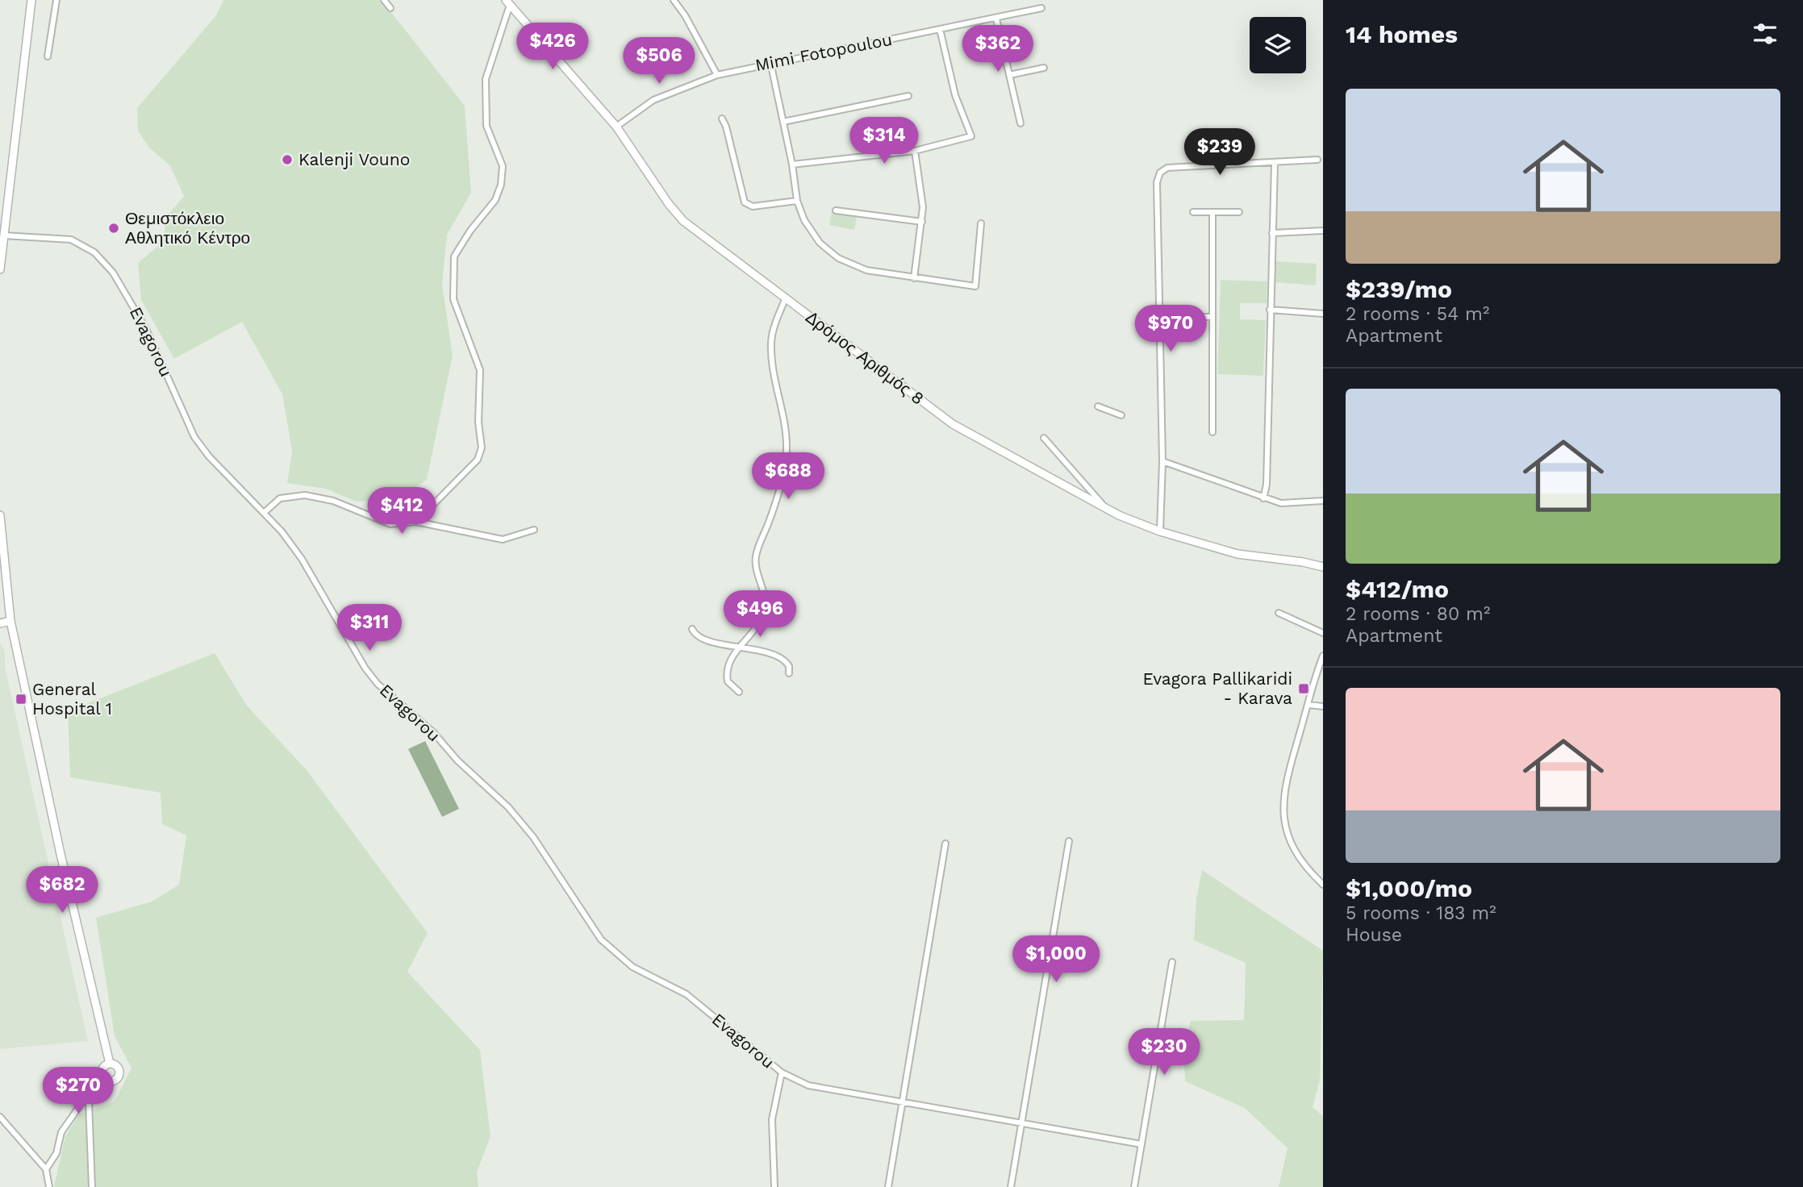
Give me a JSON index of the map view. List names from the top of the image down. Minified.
{"streets":{"street":["Mimi Fotopoulou","Evagorou","Δρόμος Αριθμός 8"]},"crossings":[["Mimi Fotopoulou","Δρόμος Αριθμός 8"]],"places":{"other":["Kalenji Vouno","Θεμιστόκλειο Αθλητικό Κέντρο"],"transit":["Evagora Pallikaridi - Karava","General Hospital 1"]},"page":{"heading":"14 homes","price":["$426","$362","$506","$314","$239","$970","$688","$412","$496","$311","$682","$1,000","$230","$270"],"list":[{"name":"$239/mo","note":"2 rooms · 54 m² · Apartment"},{"name":"$412/mo","note":"2 rooms · 80 m² · Apartment"},{"name":"$1,000/mo","note":"5 rooms · 183 m² · House"}]}}
